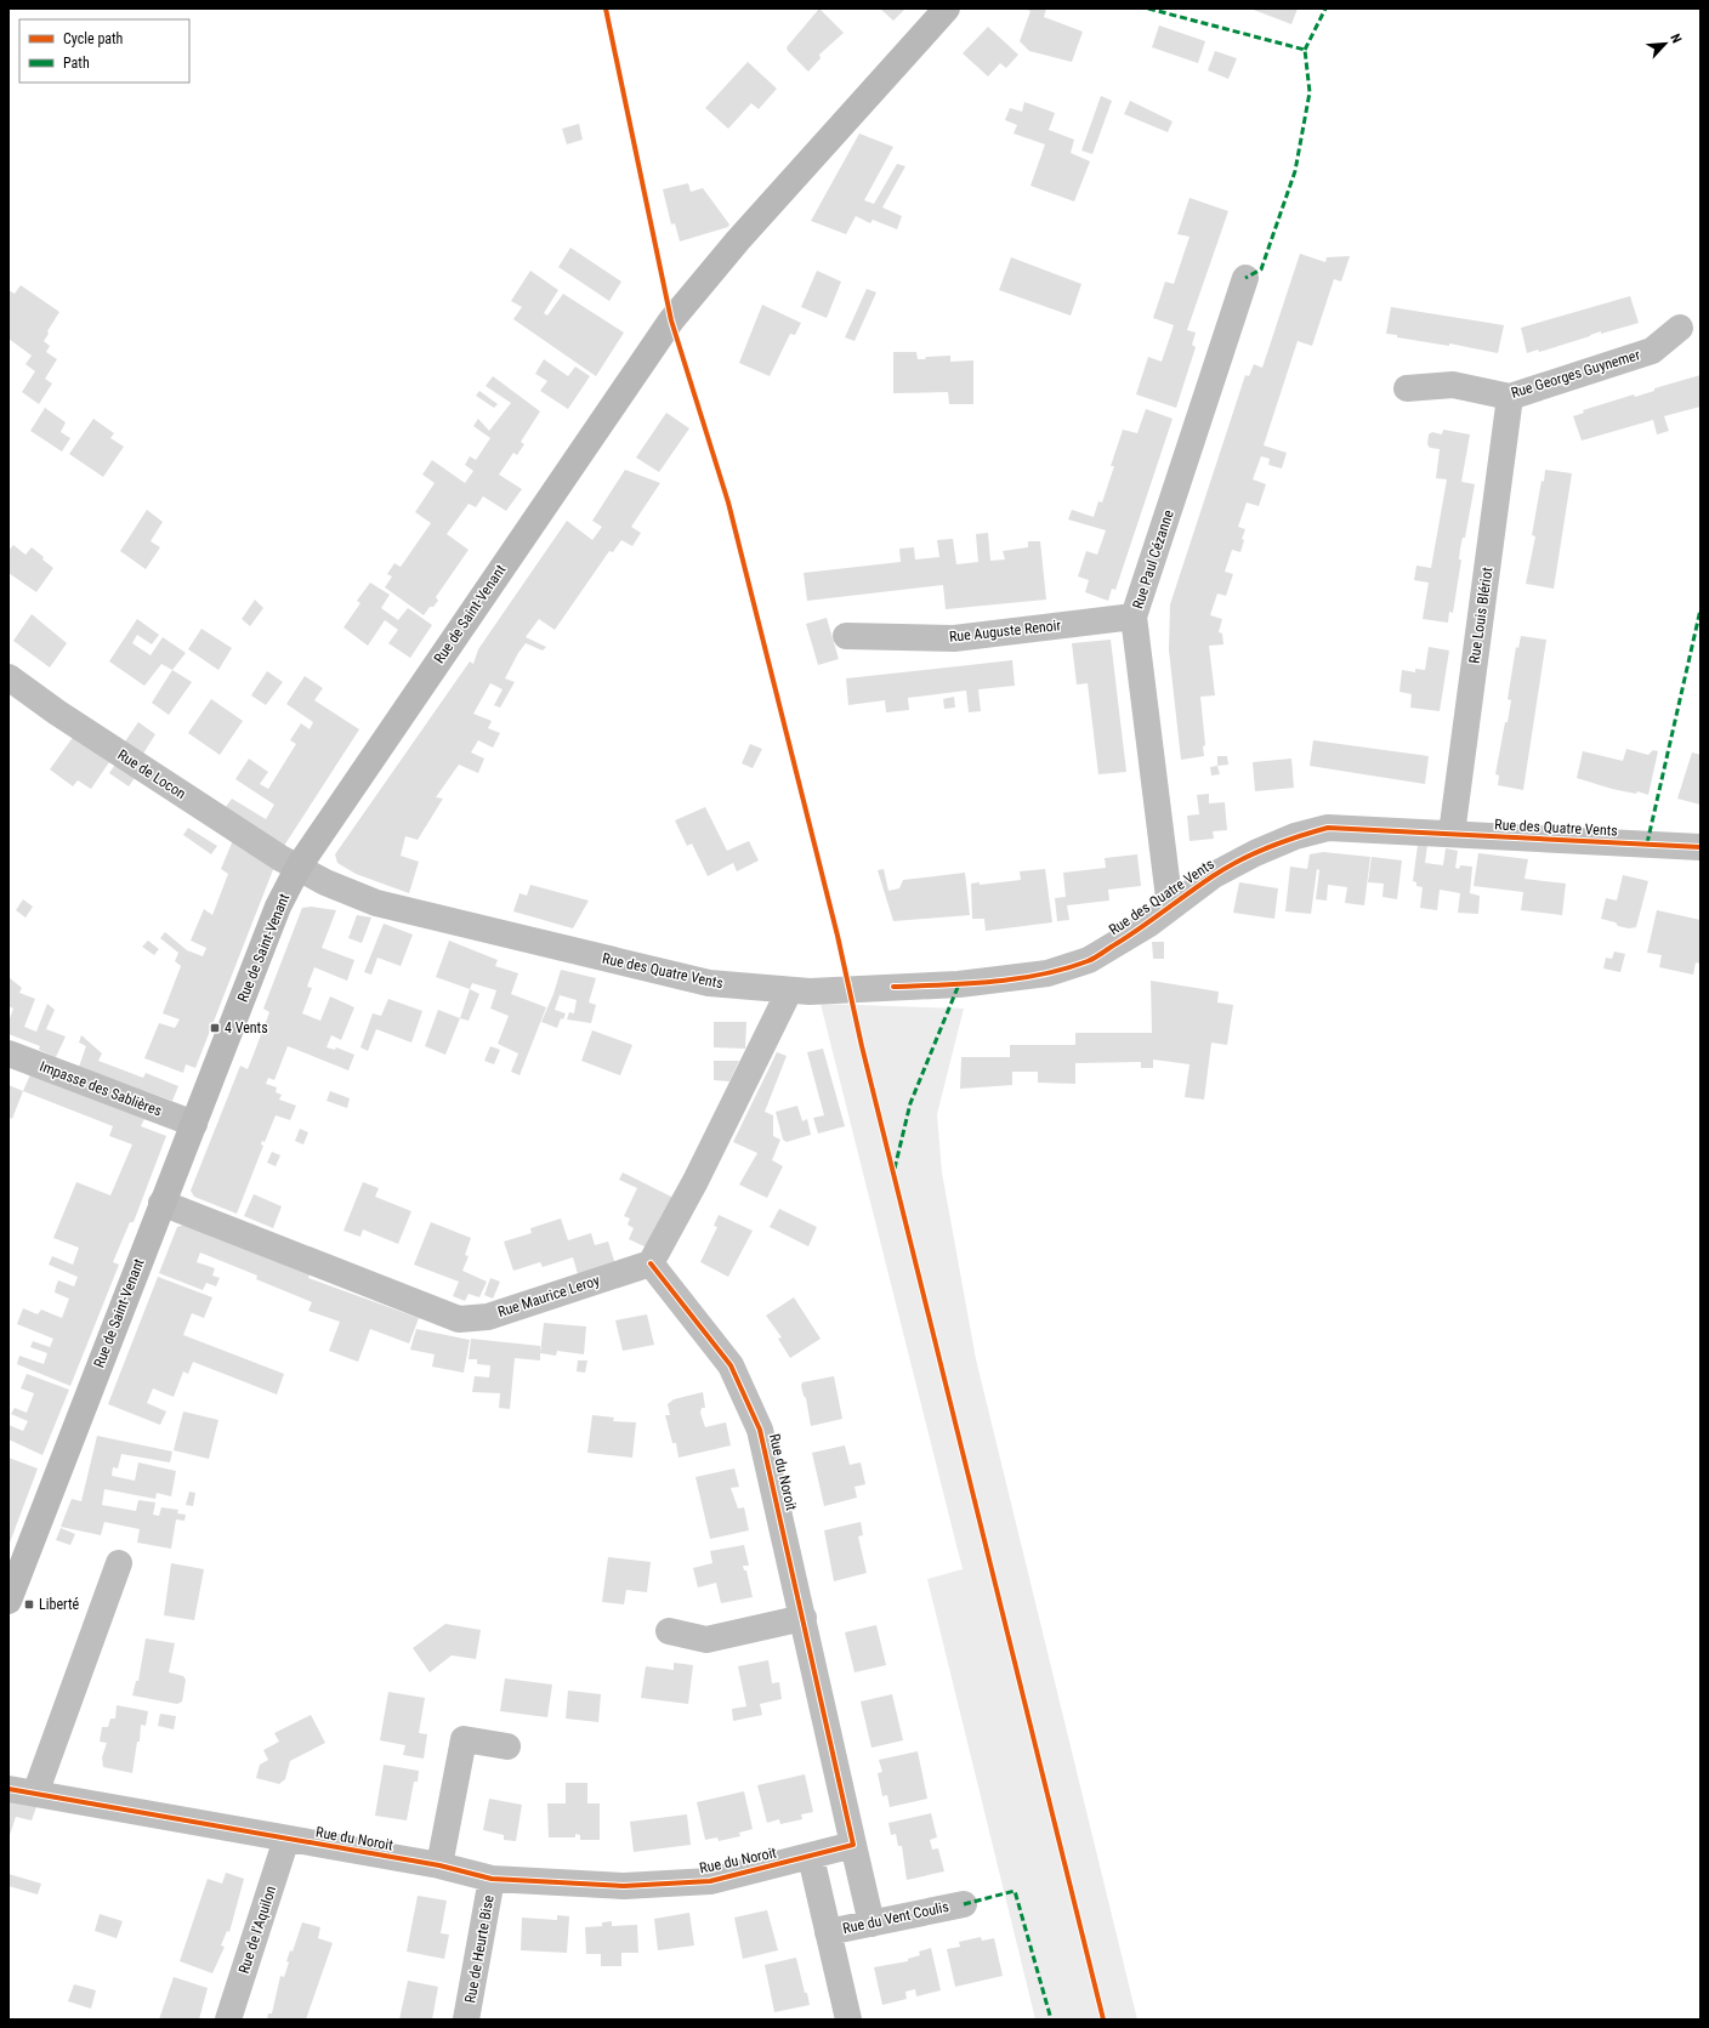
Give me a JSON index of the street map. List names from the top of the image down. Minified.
{"streets":{"main road":["Rue de Saint-Venant"],"street":["Rue Georges Guynemer","Rue Paul Cézanne","Rue Louis Blériot","Rue Auguste Renoir","Rue de Locon","Rue des Quatre Vents","Impasse des Sablières","Rue Maurice Leroy","Rue du Noroit","Rue du Vent Coulis","Rue de l'Aquilon","Rue de Heurte Bise"]},"crossings":[["Rue Georges Guynemer","Rue Louis Blériot"],["Rue Paul Cézanne","Rue Auguste Renoir"],["Rue Paul Cézanne","Rue des Quatre Vents"],["Rue de Saint-Venant","Rue de Locon"],["Rue de Saint-Venant","Rue des Quatre Vents"],["Rue de Saint-Venant","Impasse des Sablières"],["Rue de Saint-Venant","Rue Maurice Leroy"],["Rue Louis Blériot","Rue des Quatre Vents"],["Rue de Locon","Rue des Quatre Vents"],["Rue Maurice Leroy","Rue du Noroit"],["Rue du Noroit","Rue du Vent Coulis"],["Rue du Noroit","Rue de l'Aquilon"],["Rue du Noroit","Rue de Heurte Bise"]],"places":{"transit":["4 Vents","Liberté"]},"legend":["Cycle path","Path"],"north":"top right"}
